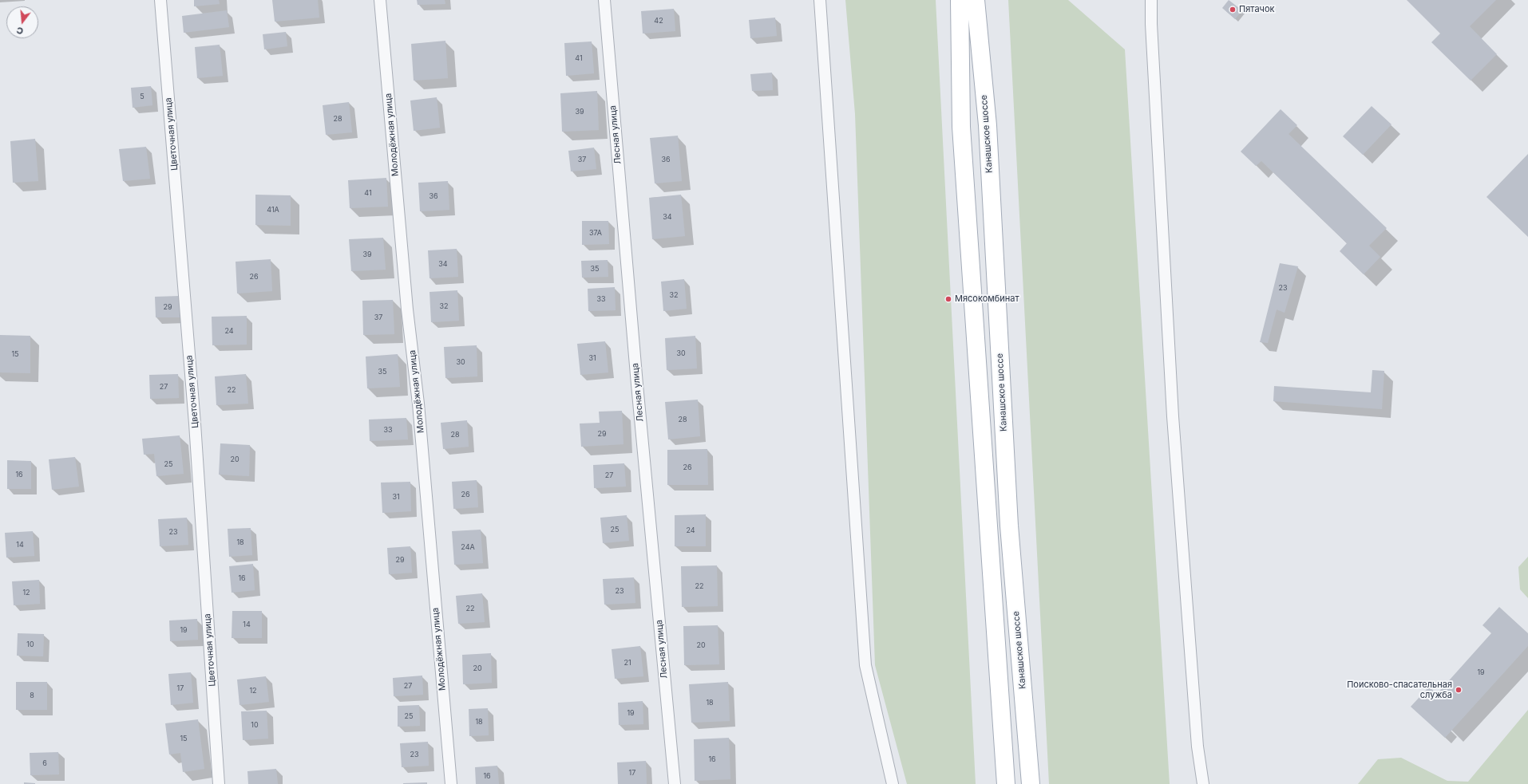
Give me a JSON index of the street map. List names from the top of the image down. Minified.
{"streets":{"main road":["Канашское шоссе"],"street":["Цветочная улица","Молодёжная улица","Лесная улица"]},"places":["Пятачок","Мясокомбинат","Поисково-спасательная служба"],"house_numbers":["42","41","5","39","28","37","36","41","36","41А","34","37А","39","34","35","26","23","32","33","32","29","37","24","30","15","31","30","35","27","22","28","33","29","28","20","25","26","16","27","26","31","25","24","23","18","14","24А","29","16","22","23","12","22","14","19","10","20","21","20","19","27","17","12","8","18","19","25","18","10","15","23","16","6","17","16"],"north":"bottom"}
